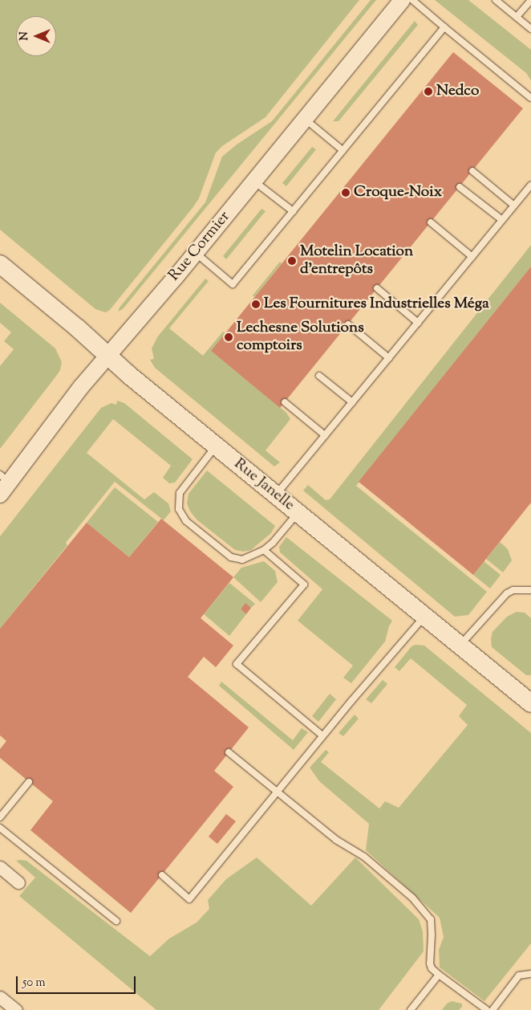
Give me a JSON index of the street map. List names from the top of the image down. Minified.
{"streets":{"main road":["Rue Janelle"],"street":["Rue Cormier"]},"crossings":[["Rue Cormier","Rue Janelle"]],"places":["Nedco","Croque-Noix","Motelin Location d'entrepôts","Les Fournitures Industrielles Méga","Lechesne Solutions comptoirs"],"scale_bar":"50 m","north":"left"}
